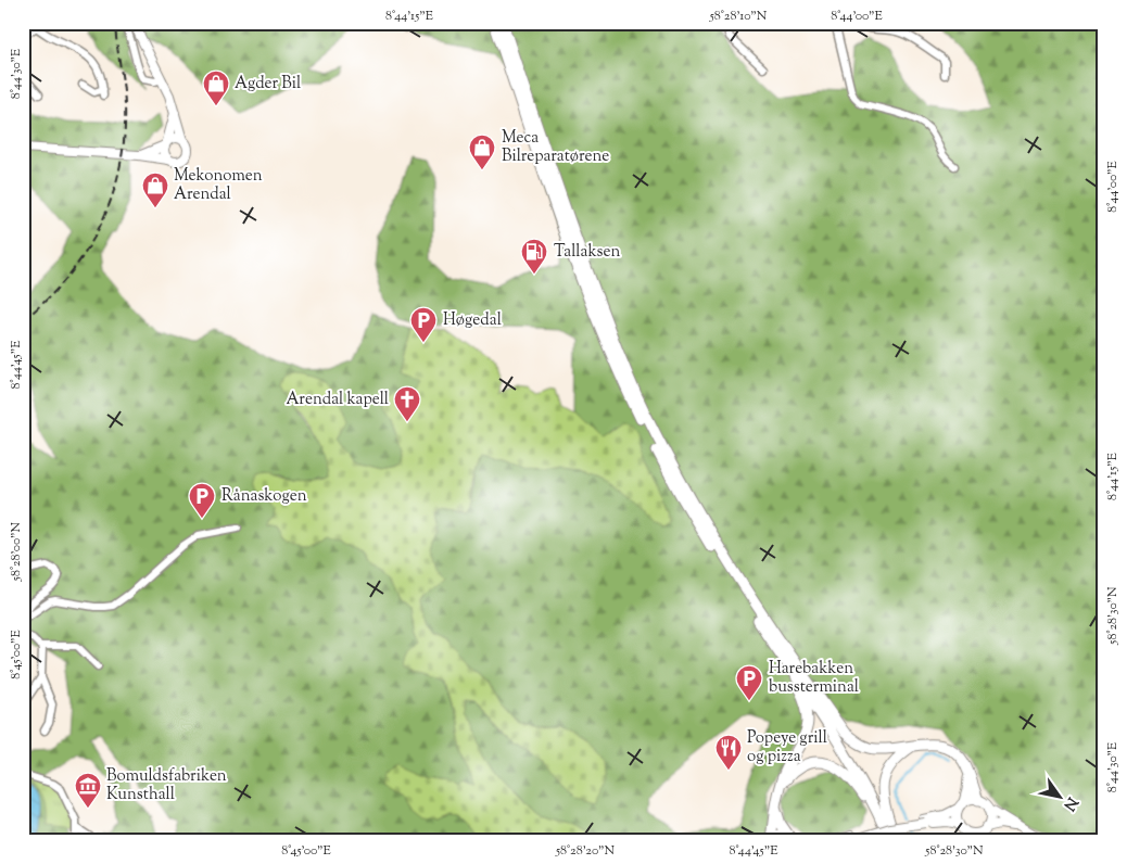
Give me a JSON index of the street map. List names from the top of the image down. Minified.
{"places":{"shop":["Agder Bil","Meca Bilreparatørene","Mekonomen Arendal"],"fuel station":["Tallaksen"],"parking":["Høgedal","Rånaskogen","Harebakken bussterminal"],"church":["Arendal kapell"],"restaurant":["Popeye grill og pizza"],"museum":["Bomuldsfabriken Kunsthall"]},"north":"bottom right","coordinates":["8°44'15\"E","58°28'10\"N","8°44'00\"E","8°44'30\"E","8°44'45\"E","58°28'00\"N","58°28'30\"N","8°45'00\"E","58°28'20\"N"]}
